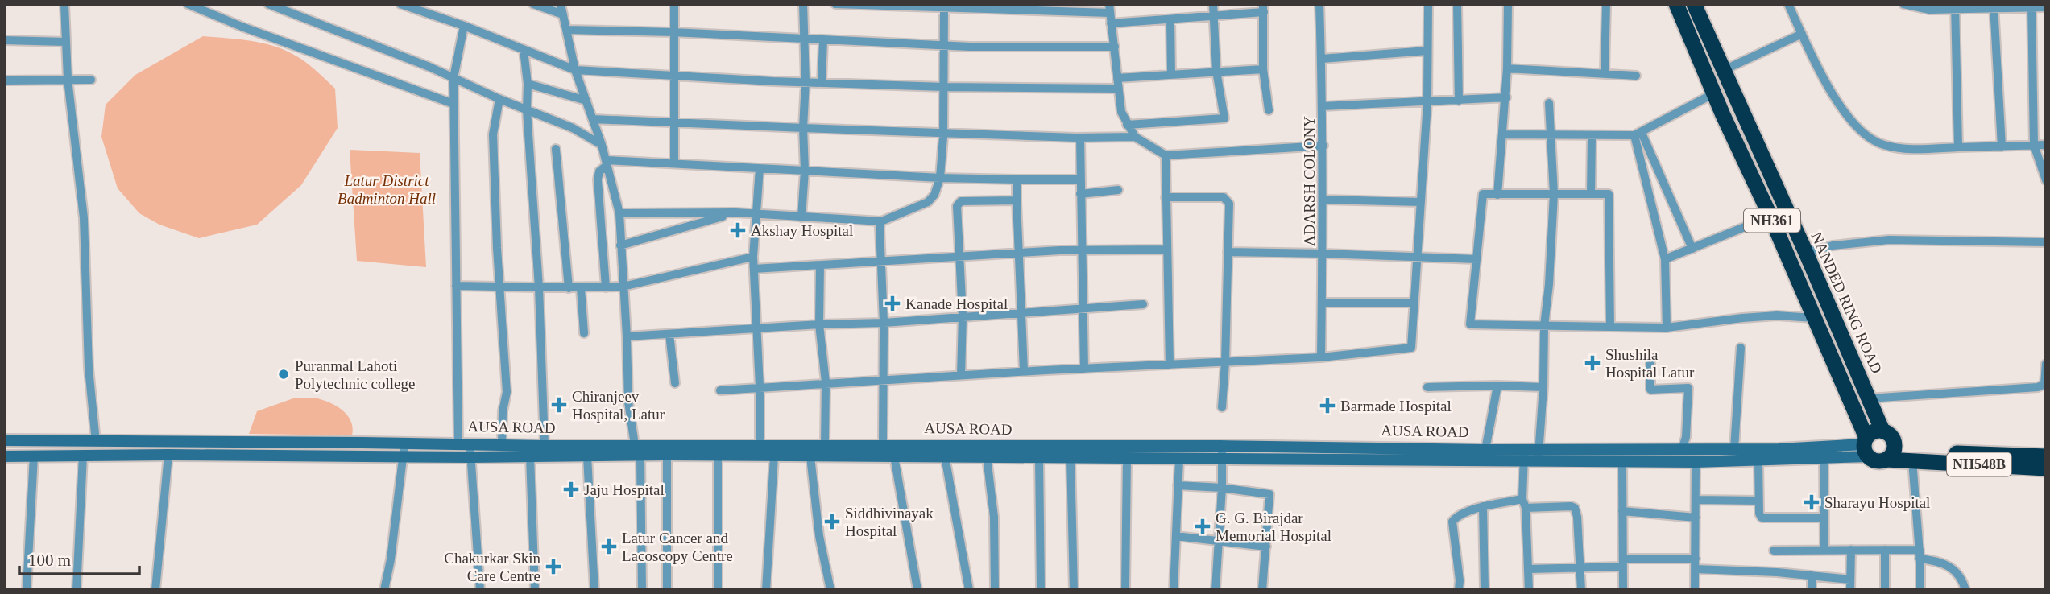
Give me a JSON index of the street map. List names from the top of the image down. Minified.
{"streets":{"highway":["NH361","NANDED RING ROAD","AUSA ROAD","NH548B"],"street":["ADARSH COLONY"]},"crossings":[["NH361","NANDED RING ROAD"],["NH361","AUSA ROAD"],["NANDED RING ROAD","AUSA ROAD"]],"parks":["Latur District Badminton Hall"],"places":{"health":["Akshay Hospital","Kanade Hospital","Shushila Hospital Latur","Chiranjeev Hospital, Latur","Barmade Hospital","Jaju Hospital","Sharayu Hospital","Siddhivinayak Hospital","G. G. Birajdar Memorial Hospital","Latur Cancer and Lacoscopy Centre","Chakurkar Skin Care Centre"],"other":["Puranmal Lahoti Polytechnic college"]},"scale_bar":"100 m"}
